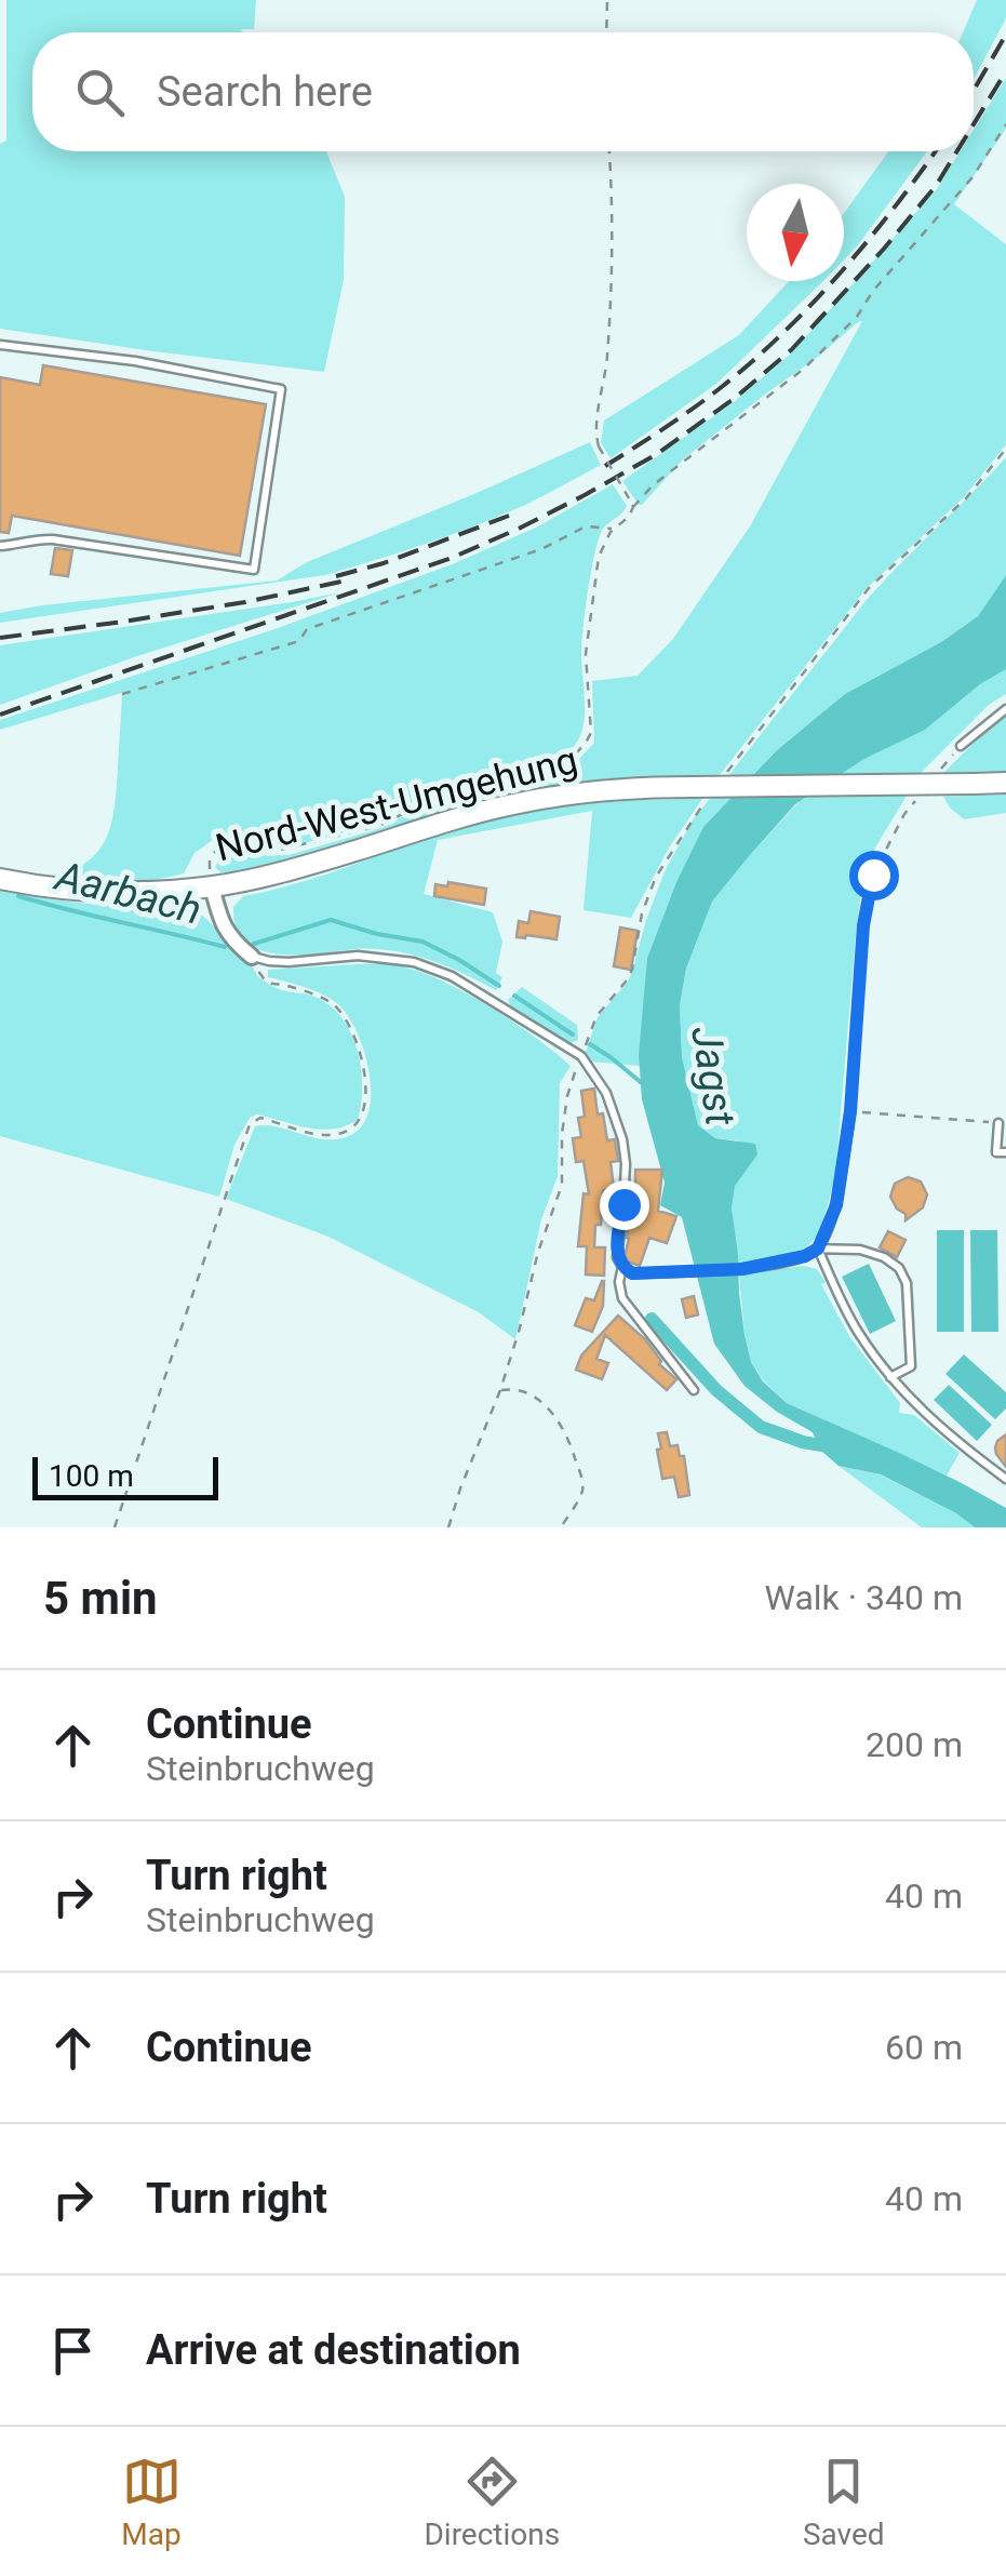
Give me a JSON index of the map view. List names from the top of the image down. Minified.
{"streets":{"main road":["Nord-West-Umgehung"]},"water":["Aarbach","Jagst"],"scale_bar":"100 m","north":"bottom","page":{"search":"Search here","scale":"100 m","heading":["5 min","Walk · 340 m"],"list":[["Continue","Steinbruchweg","200 m"],["Turn right","Steinbruchweg","40 m"],["Continue","60 m"],["Turn right","40 m"],"Arrive at destination"],"nav":["Map","Directions","Saved"]}}
